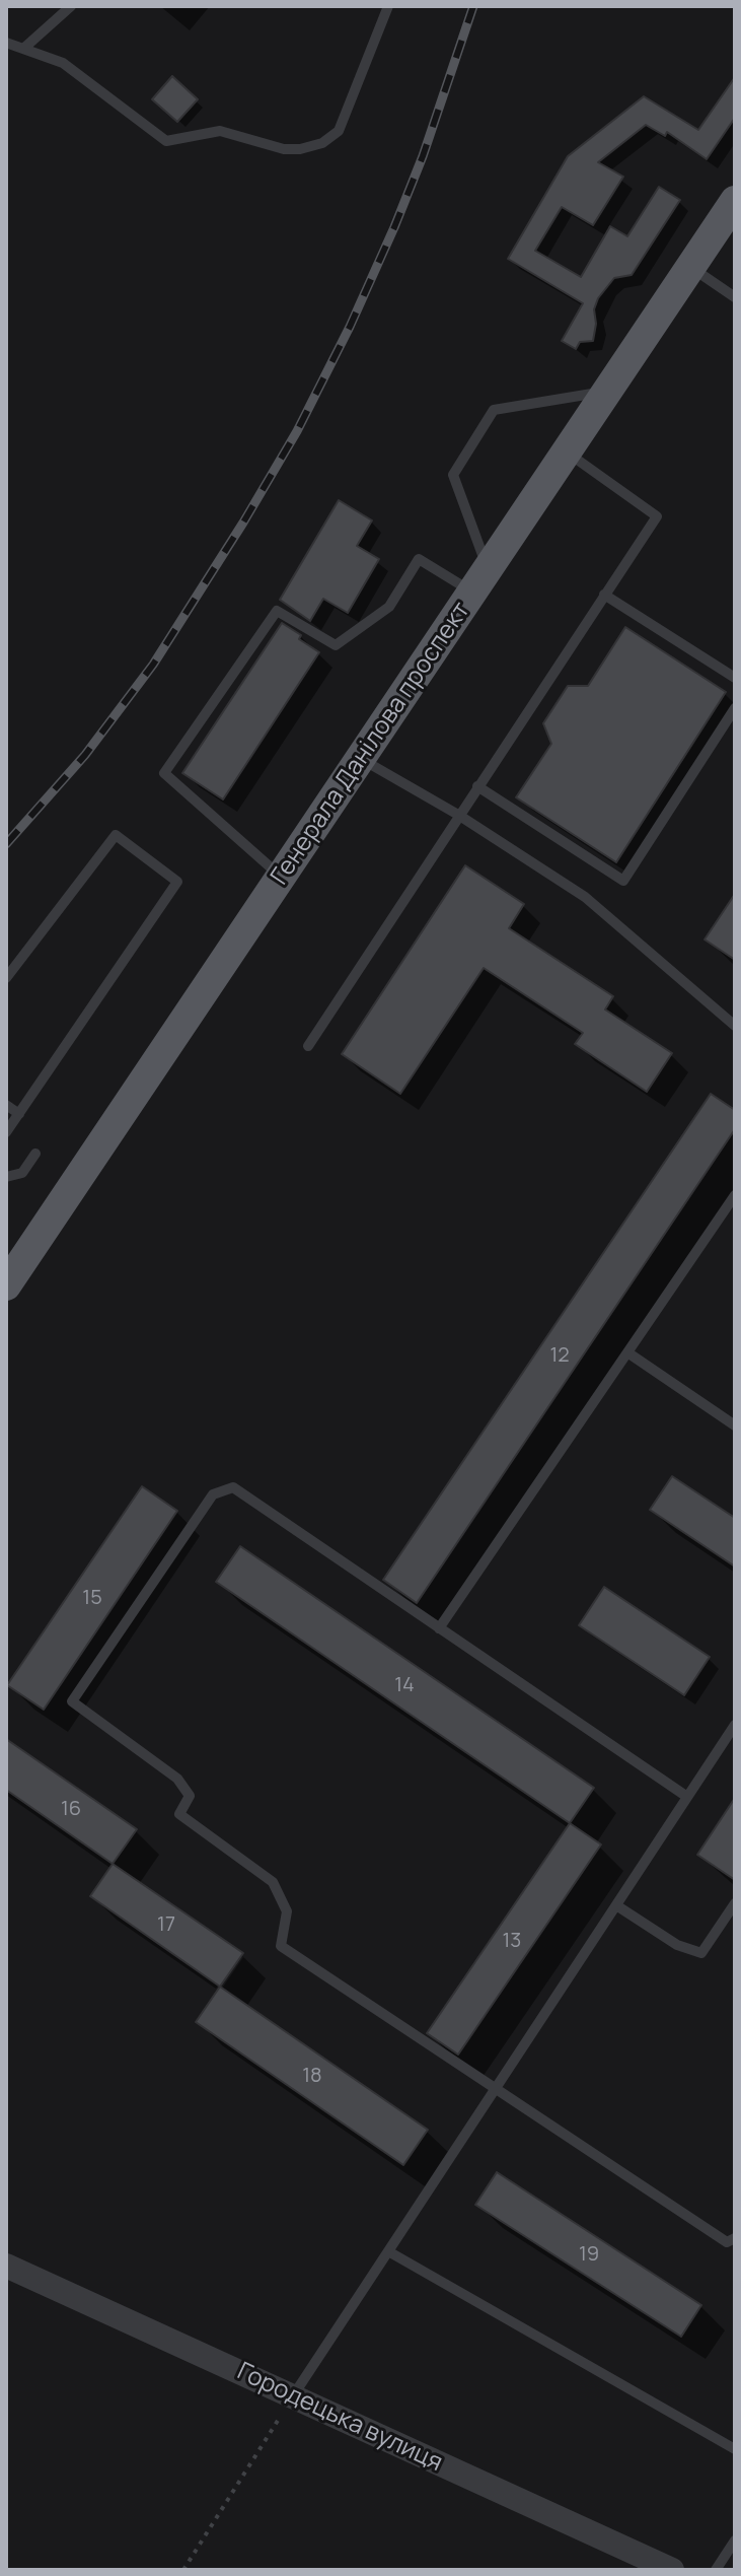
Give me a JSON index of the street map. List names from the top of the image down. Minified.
{"streets":{"main road":["Генерала Данілова проспект"],"street":["Городецька вулиця"]},"house_numbers":["12","15","14","16","17","13","18","19"]}
